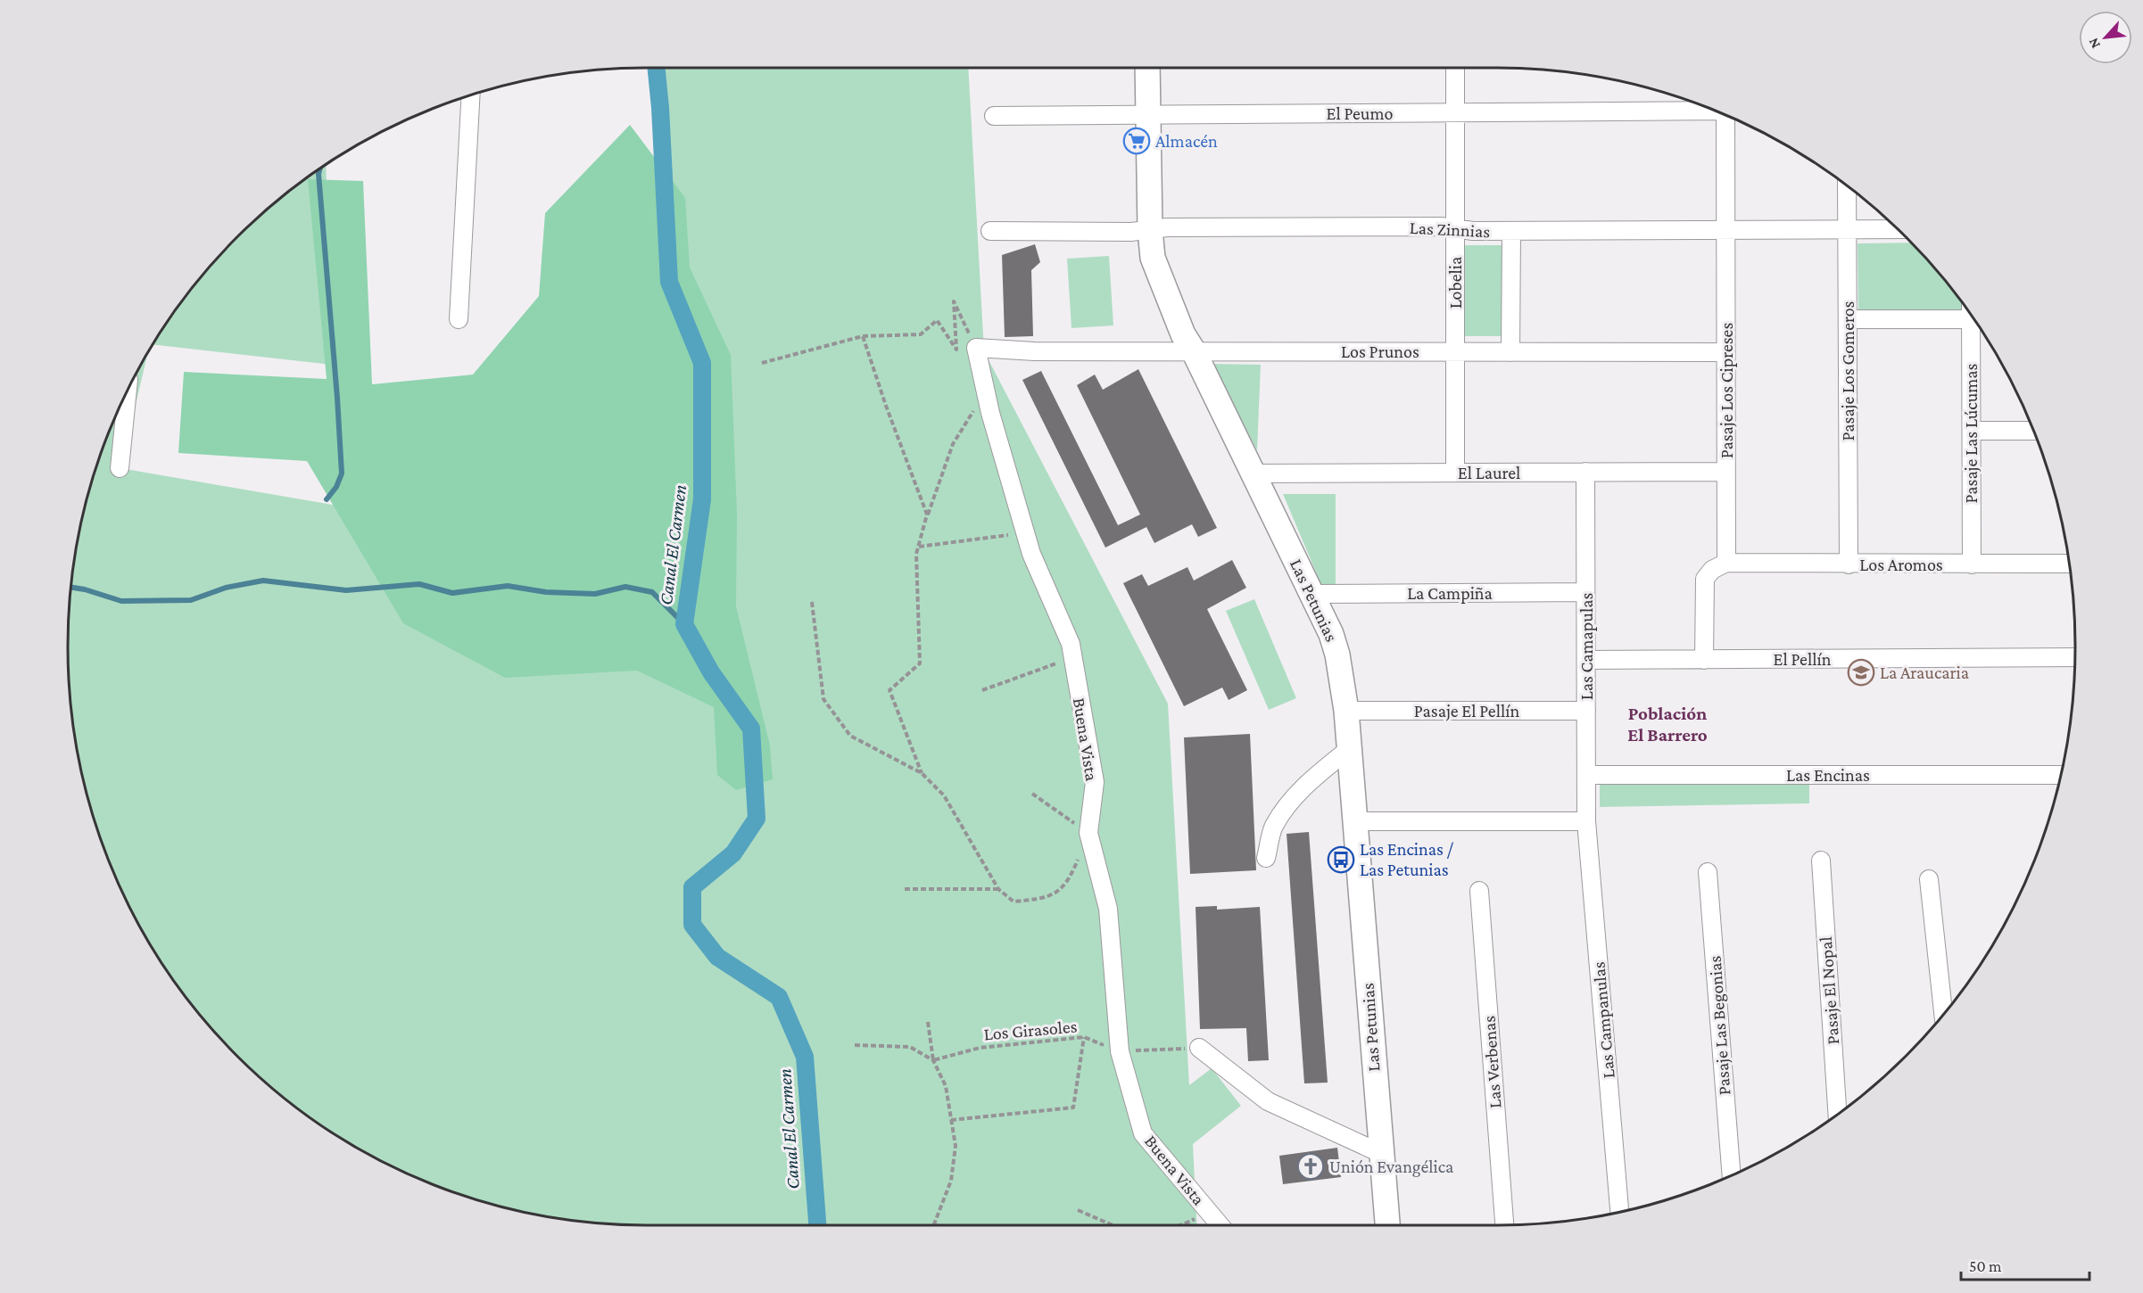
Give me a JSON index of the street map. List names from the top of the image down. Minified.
{"streets":{"street":["El Peumo","Las Zinnias","Lobelia","Los Prunos","Pasaje Los Gomeros","Pasaje Los Cipreses","Pasaje Las Lúcumas","El Laurel","Los Aromos","La Campiña","Las Petunias","Las Camapulas","El Pellín","Pasaje El Pellín","Buena Vista","Las Encinas","Pasaje El Nopal","Las Campanulas","Pasaje Las Begonias","Las Verbenas"],"path":["Los Girasoles"]},"crossings":[["El Peumo","Lobelia"],["El Peumo","Las Petunias"],["Las Zinnias","Lobelia"],["Las Zinnias","Pasaje Los Gomeros"],["Las Zinnias","Pasaje Los Cipreses"],["Las Zinnias","Las Petunias"],["Lobelia","Los Prunos"],["Lobelia","El Laurel"],["Los Prunos","Pasaje Los Cipreses"],["Los Prunos","Las Petunias"],["Los Prunos","Buena Vista"],["Pasaje Los Gomeros","Los Aromos"],["Pasaje Los Cipreses","El Laurel"],["Pasaje Los Cipreses","Los Aromos"],["Pasaje Las Lúcumas","Los Aromos"],["El Laurel","Las Petunias"],["El Laurel","Las Camapulas"],["La Campiña","Las Petunias"],["La Campiña","Las Camapulas"],["Las Petunias","Pasaje El Pellín"],["Las Camapulas","El Pellín"],["Las Camapulas","Pasaje El Pellín"],["Las Camapulas","Las Encinas"],["Las Camapulas","Las Campanulas"],["Buena Vista","Los Girasoles"]],"districts":["Población El Barrero"],"water":["Canal El Carmen"],"places":{"supermarket":["Almacén"],"school or university":["La Araucaria"],"bus stop":["Las Encinas / Las Petunias"],"church":["Unión Evangélica"]},"scale_bar":"50 m","north":"bottom left"}
